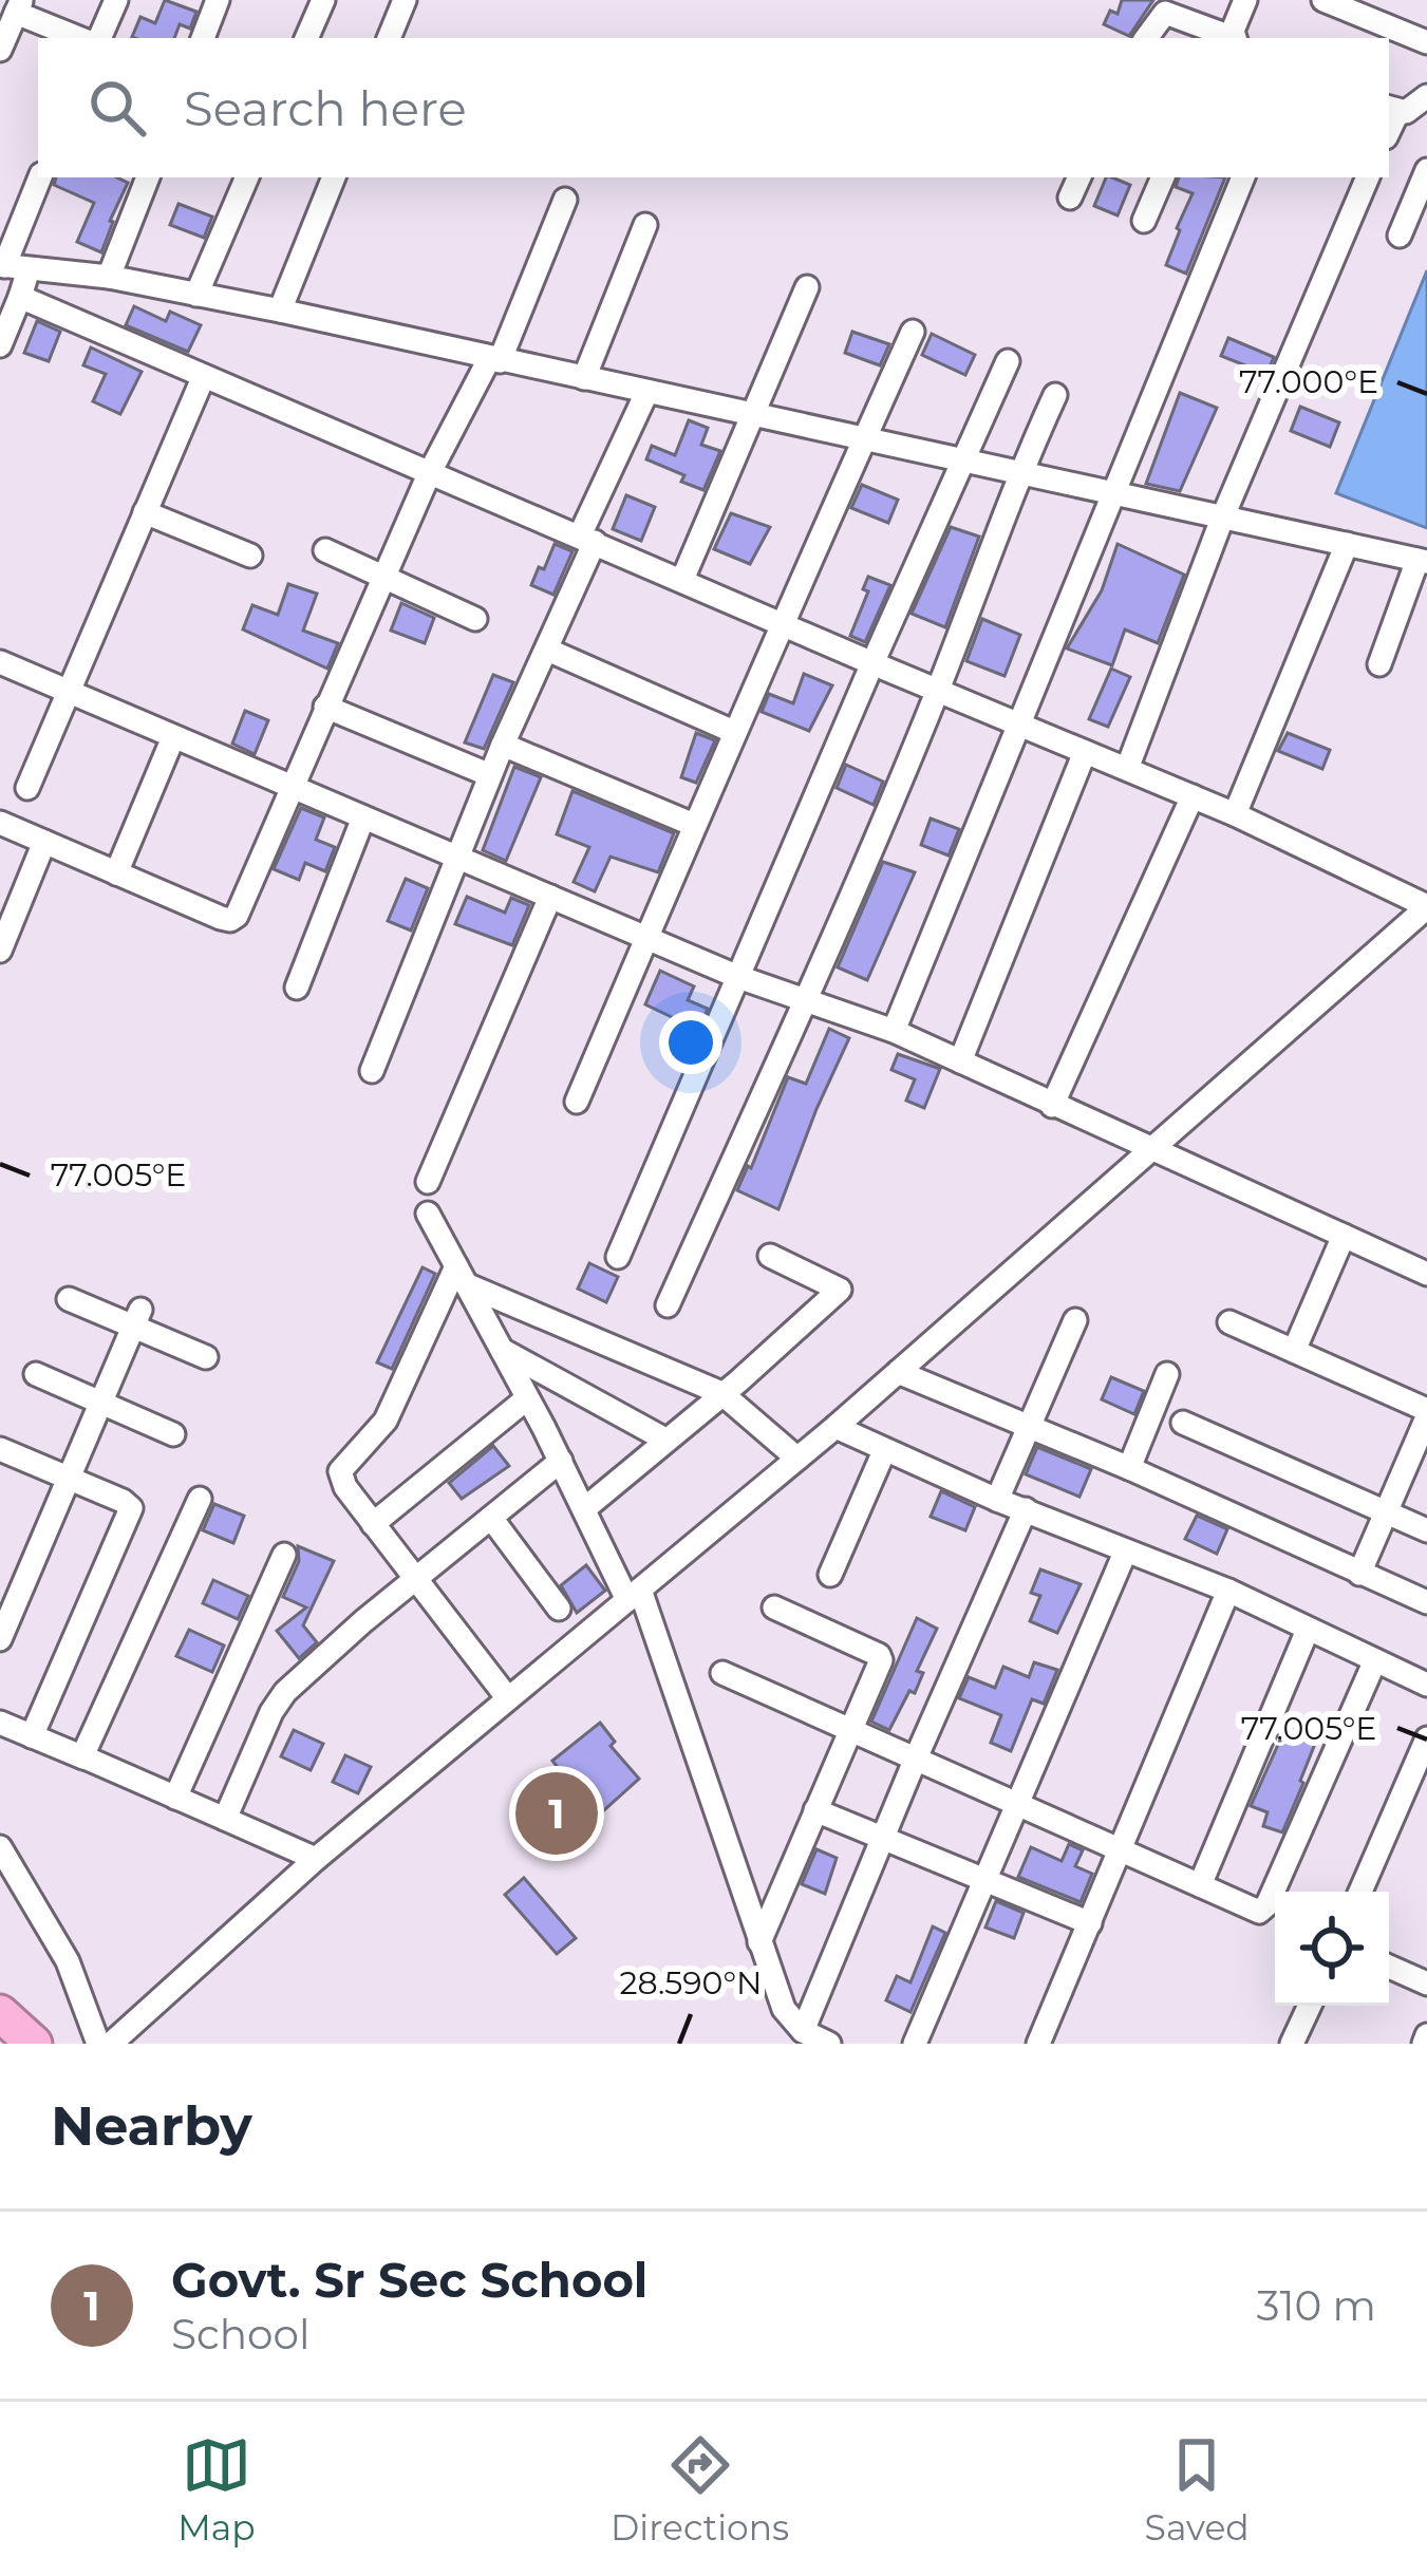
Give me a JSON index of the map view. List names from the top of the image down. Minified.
{"page":{"search":"Search here","pins":"1","heading":"Nearby","list":[{"mark":"1","name":"Govt. Sr Sec School","note":"School","value":"310 m"}],"nav":["Map","Directions","Saved"]},"coordinates":["77.000°E","77.005°E","28.590°N"]}
